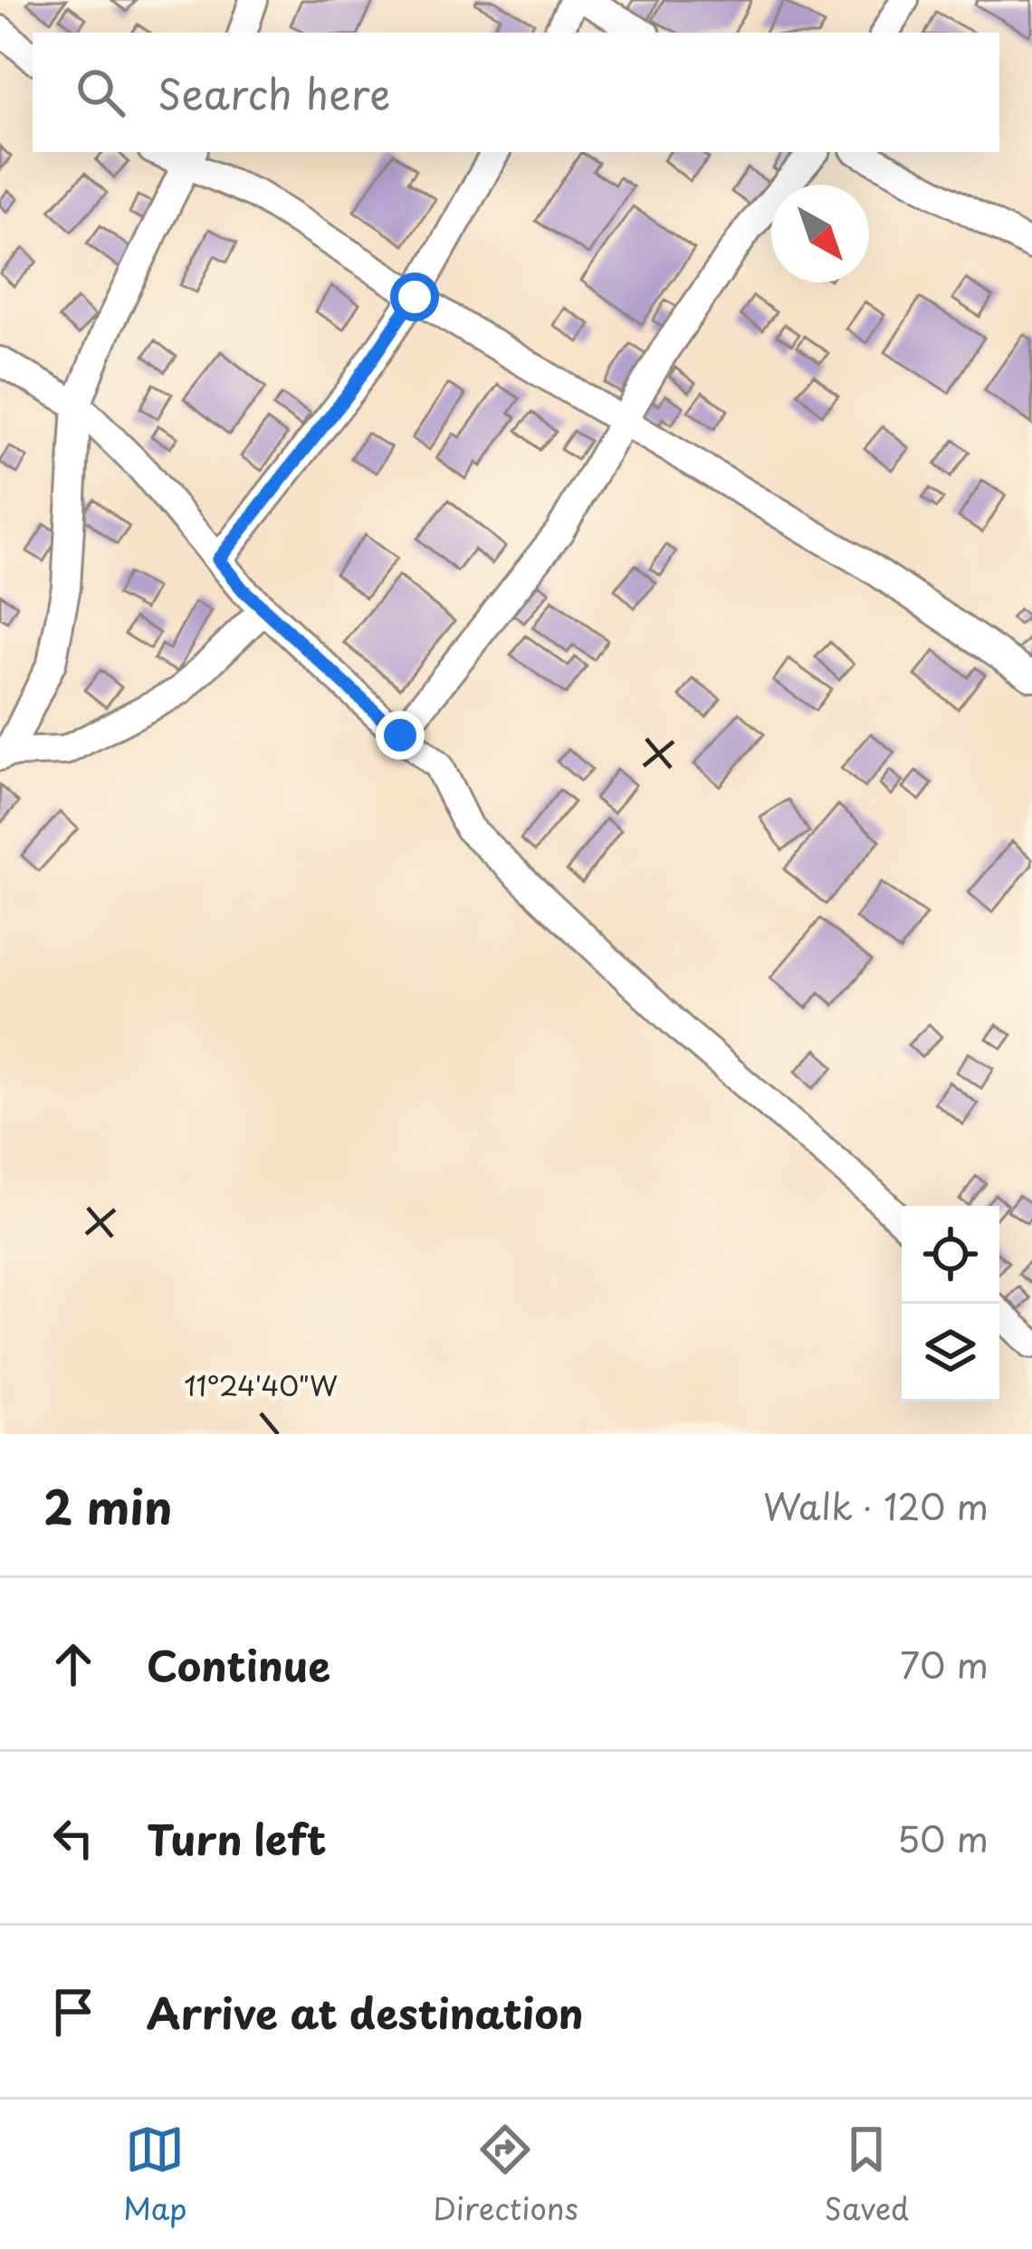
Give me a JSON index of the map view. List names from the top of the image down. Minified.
{"north":"bottom right","page":{"search":"Search here","heading":["2 min","Walk · 120 m"],"list":[["Continue","70 m"],["Turn left","50 m"],"Arrive at destination"],"nav":["Map","Directions","Saved"]},"coordinates":["11°24'40\"W"]}
